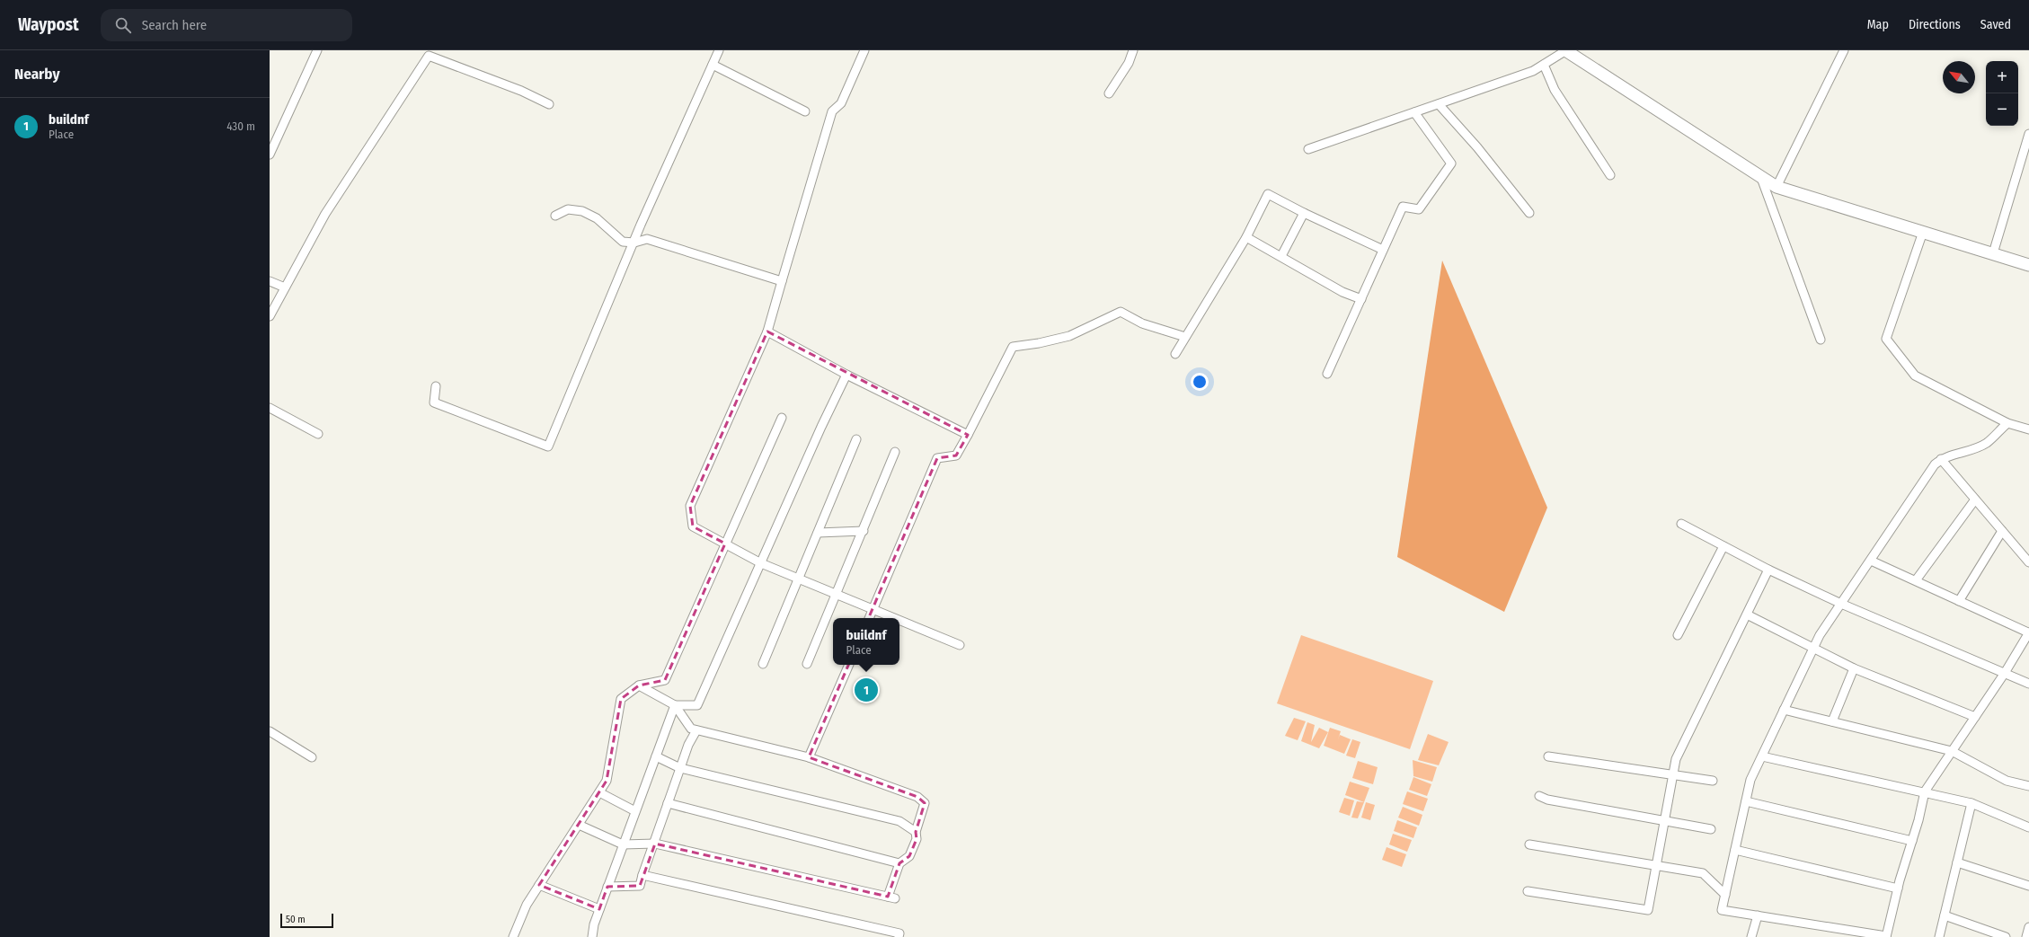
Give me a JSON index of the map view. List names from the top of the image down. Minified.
{"scale_bar":"50 m","north":"top left","page":{"header":"Waypost","search":"Search here","nav":["Map","Directions","Saved"],"heading":"Nearby","map_buttons":["+","−"],"list":[{"mark":"1","name":"buildnf","note":"Place","value":"430 m"}],"popup":["buildnf","Place"],"pins":"1","scale":"50 m"}}
